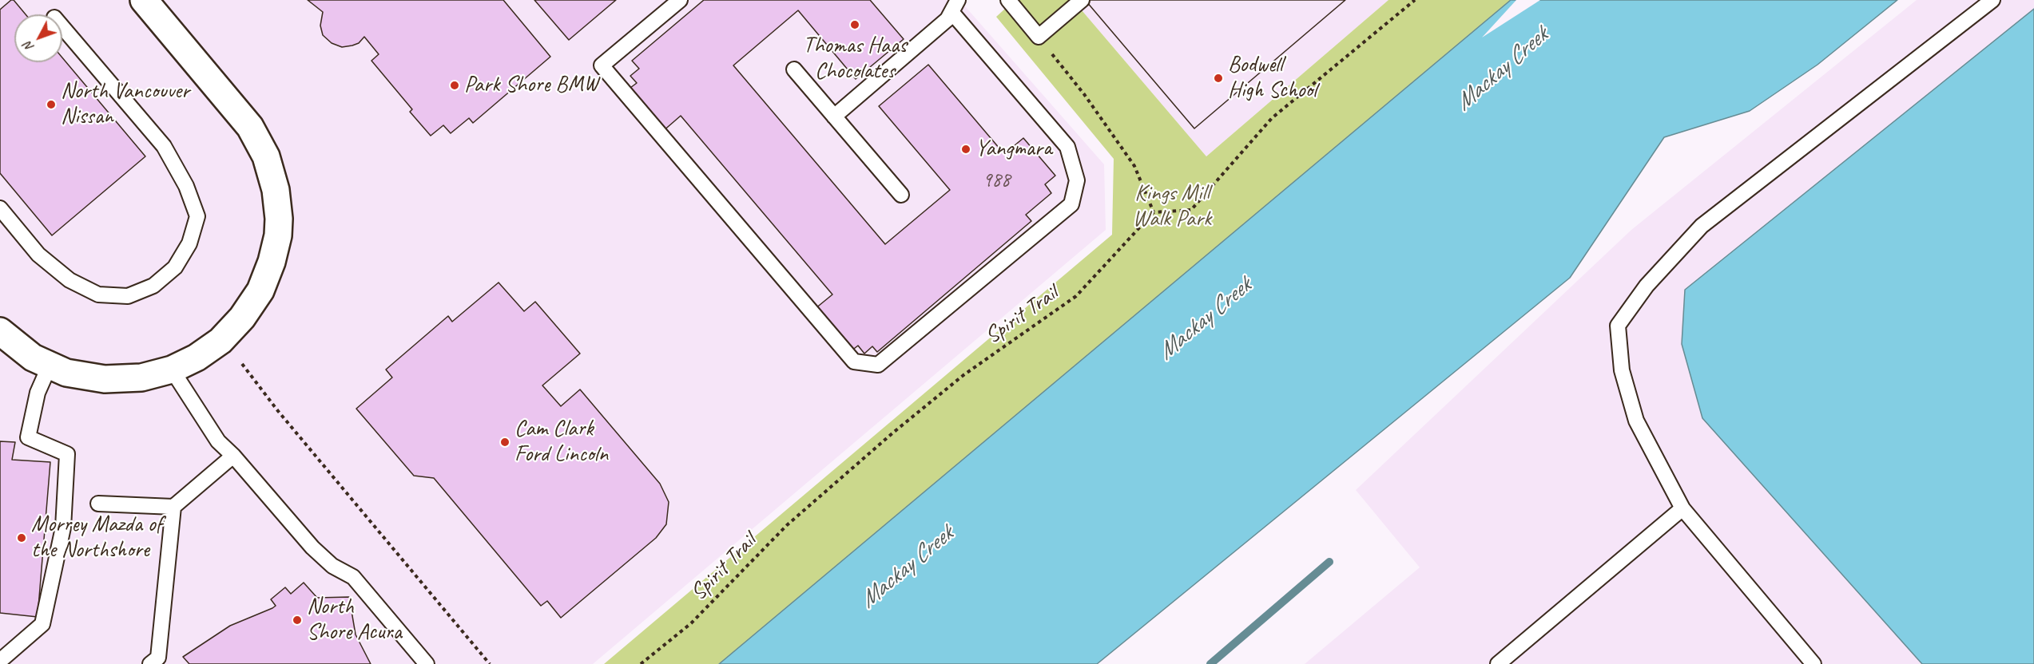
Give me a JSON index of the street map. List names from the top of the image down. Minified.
{"streets":{"path":["Spirit Trail"]},"water":["Mackay Creek"],"parks":["Kings Mill Walk Park"],"places":["Thomas Haas Chocolates","Bodwell High School","Park Shore BMW","North Vancouver Nissan","Yangmara","Cam Clark Ford Lincoln","Morrey Mazda of the Northshore","North Shore Acura"],"house_numbers":["988"],"north":"bottom left"}
